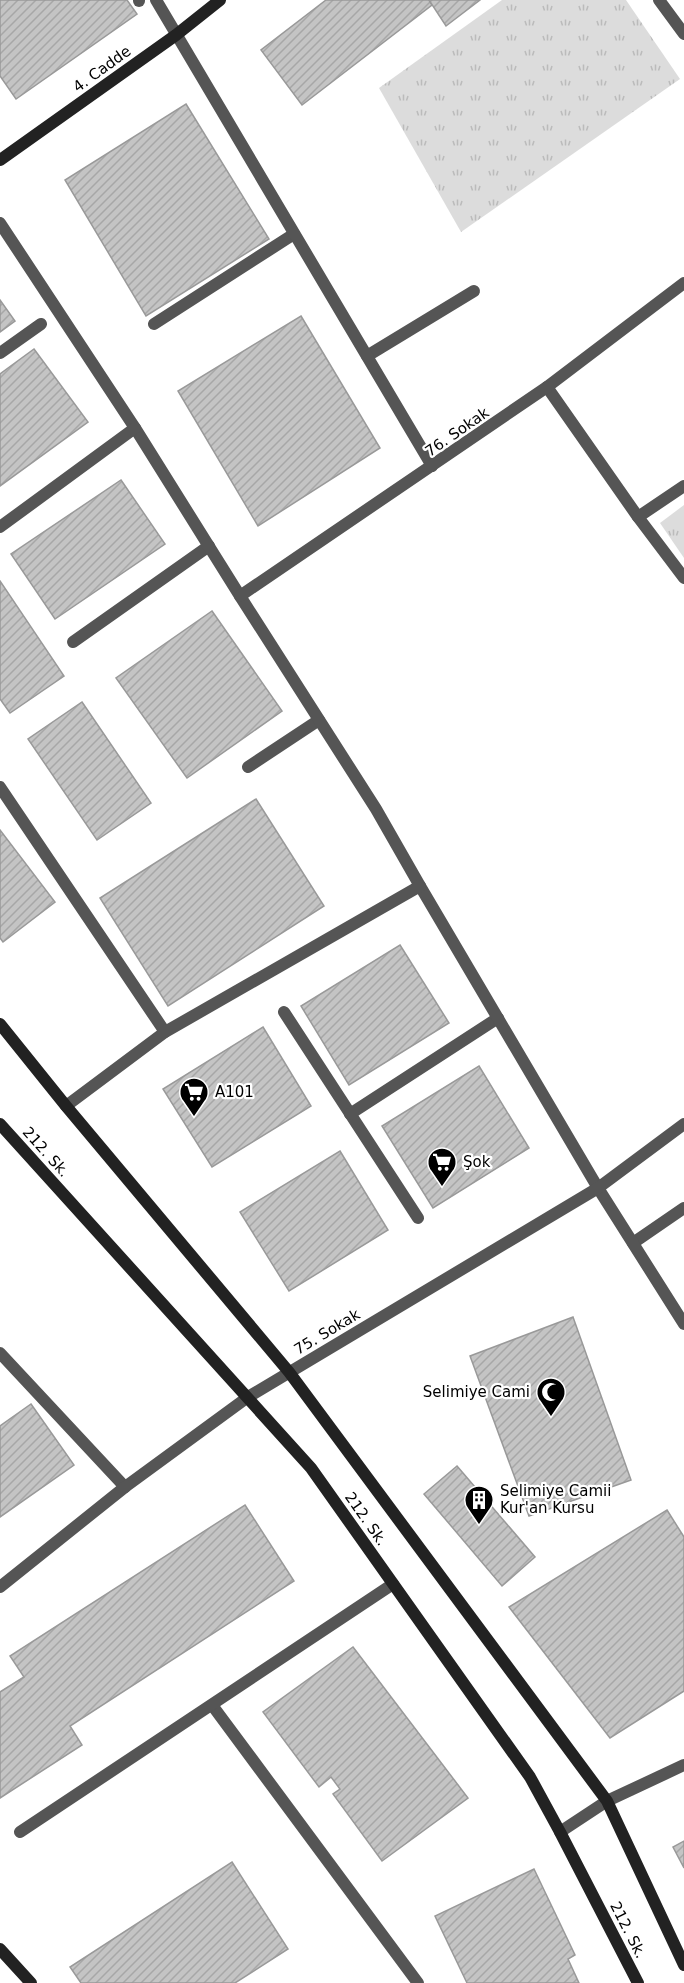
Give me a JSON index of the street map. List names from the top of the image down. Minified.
{"streets":{"street":["4. Cadde","76. Sokak","212. Sk.","75. Sokak"]},"crossings":[["212. Sk.","75. Sokak"]],"places":{"supermarket":["A101","Şok"],"mosque":["Selimiye Cami"],"building":["Selimiye Camii Kur'an Kursu"]}}
